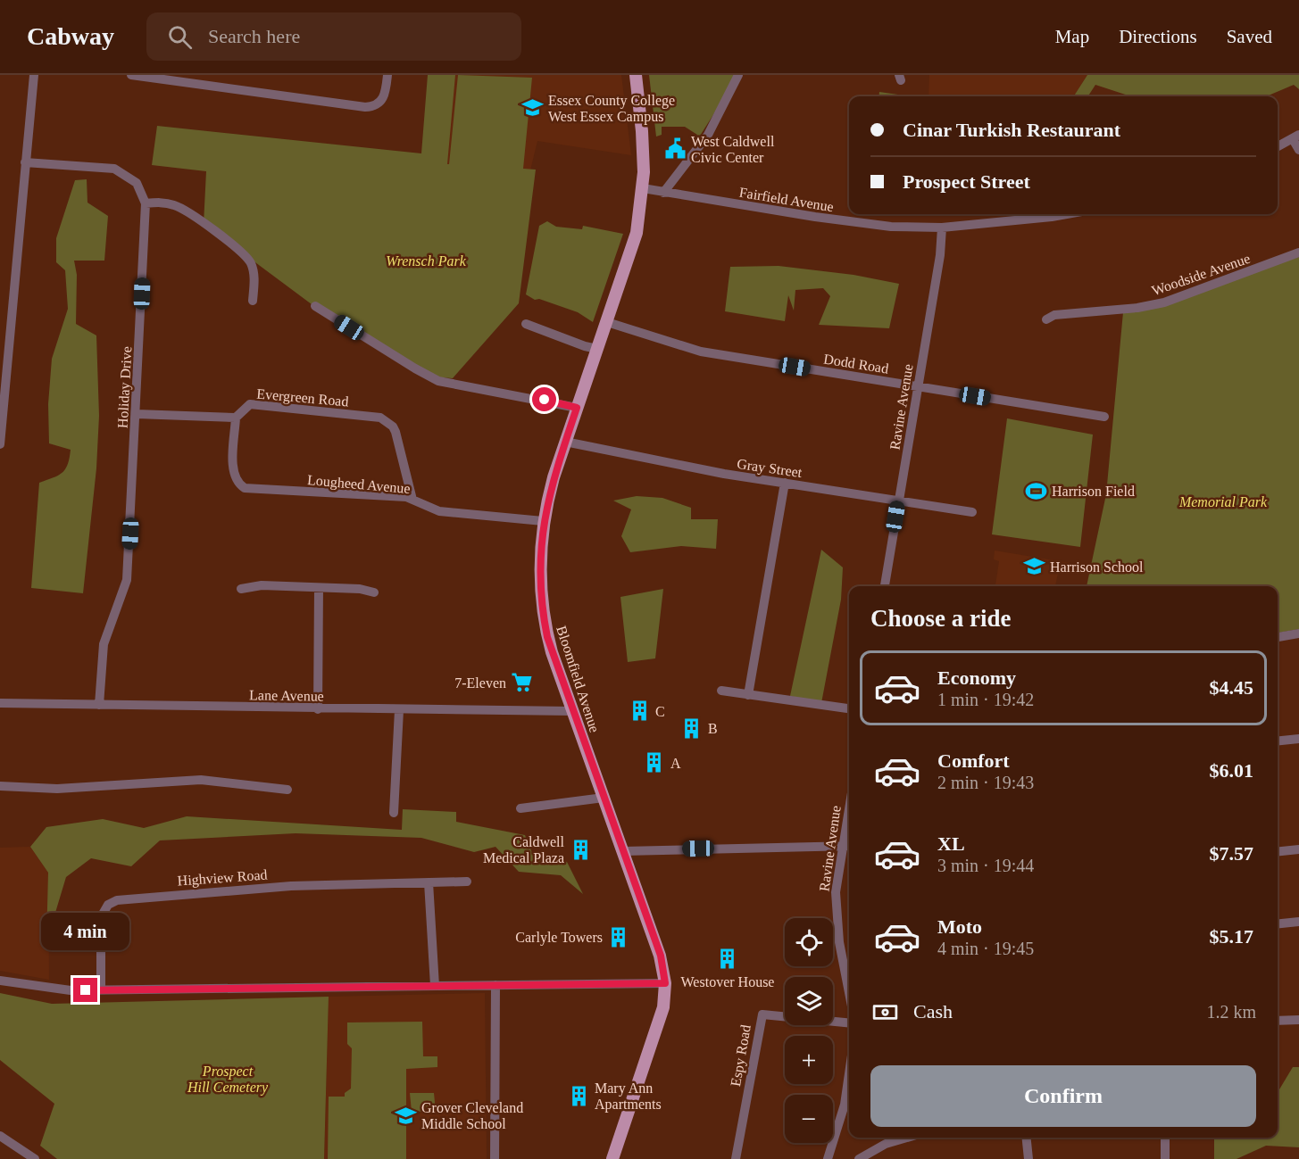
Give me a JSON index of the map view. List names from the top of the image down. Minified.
{"streets":{"main road":["Bloomfield Avenue"],"street":["Fairfield Avenue","Woodside Avenue","Dodd Road","Holiday Drive","Evergreen Road","Ravine Avenue","Gray Street","Lougheed Avenue","Lane Avenue","Highview Road","Espy Road"]},"crossings":[["Fairfield Avenue","Ravine Avenue"],["Fairfield Avenue","Bloomfield Avenue"],["Dodd Road","Ravine Avenue"],["Dodd Road","Bloomfield Avenue"],["Holiday Drive","Lane Avenue"],["Evergreen Road","Lougheed Avenue"],["Ravine Avenue","Gray Street"],["Gray Street","Bloomfield Avenue"],["Lougheed Avenue","Bloomfield Avenue"],["Bloomfield Avenue","Lane Avenue"]],"parks":["Wrensch Park","Memorial Park","Prospect Hill Cemetery"],"places":{"school or university":["Essex County College West Essex Campus","Harrison School","Grover Cleveland Middle School"],"public building":["West Caldwell Civic Center"],"sports":["Harrison Field"],"supermarket":["7-Eleven"],"building":["C","B","A","Caldwell Medical Plaza","Carlyle Towers","Westover House","Mary Ann Apartments"]},"page":{"header":"Cabway","search":"Search here","nav":["Map","Directions","Saved"],"banner":["Cinar Turkish Restaurant","Prospect Street"],"heading":"Choose a ride","list":[{"name":"Economy","note":"1 min · 19:42","value":"$4.45"},{"name":"Comfort","note":"2 min · 19:43","value":"$6.01"},{"name":"XL","note":"3 min · 19:44","value":"$7.57"},{"name":"Moto","note":"4 min · 19:45","value":"$5.17"}],"bubble":"4 min","map_buttons":["+","−"],"pay":["Cash","1.2 km"],"buttons":"Confirm"}}
